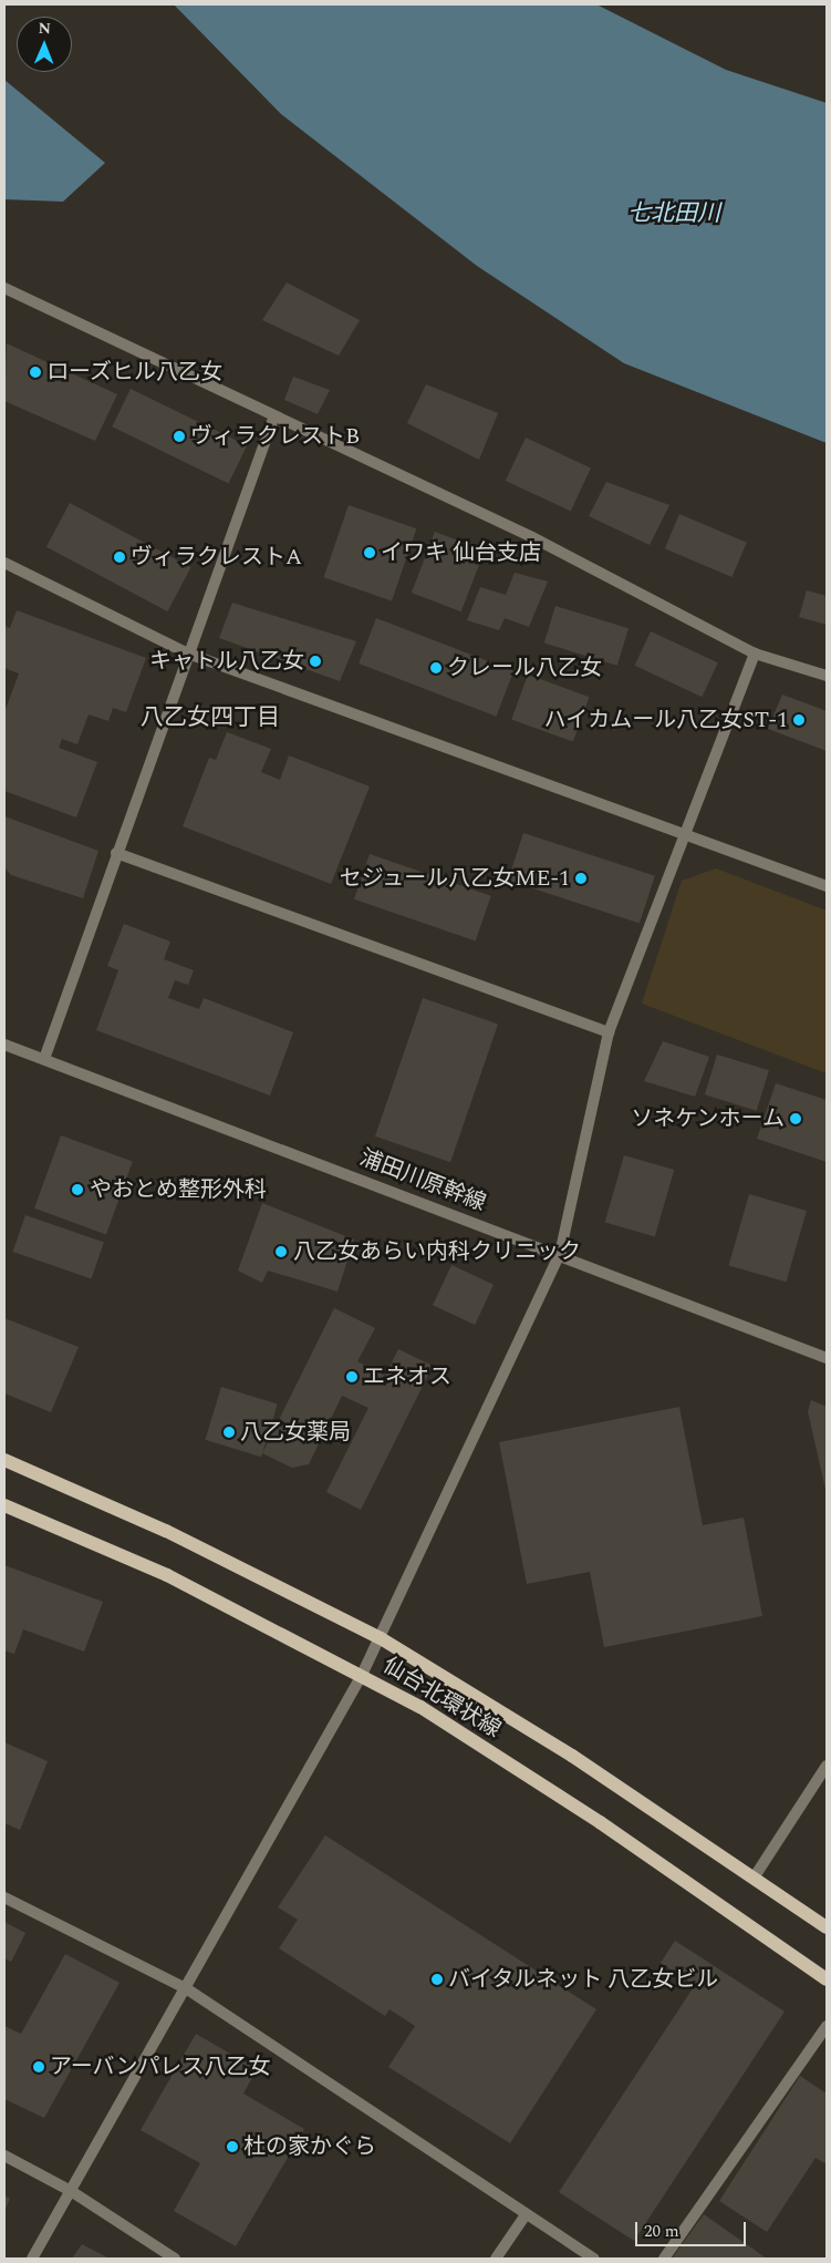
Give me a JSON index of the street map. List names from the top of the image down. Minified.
{"streets":{"main road":["仙台北環状線"],"street":["浦田川原幹線"]},"districts":["八乙女四丁目"],"water":["七北田川"],"places":["ローズヒル八乙女","ヴィラクレストB","イワキ 仙台支店","ヴィラクレストA","キャトル八乙女","クレール八乙女","ハイカムール八乙女ST-1","セジュール八乙女ME-1","ソネケンホーム","やおとめ整形外科","八乙女あらい内科クリニック","エネオス","八乙女薬局","バイタルネット 八乙女ビル","アーバンパレス八乙女","杜の家かぐら"],"scale_bar":"20 m","north":"top"}
